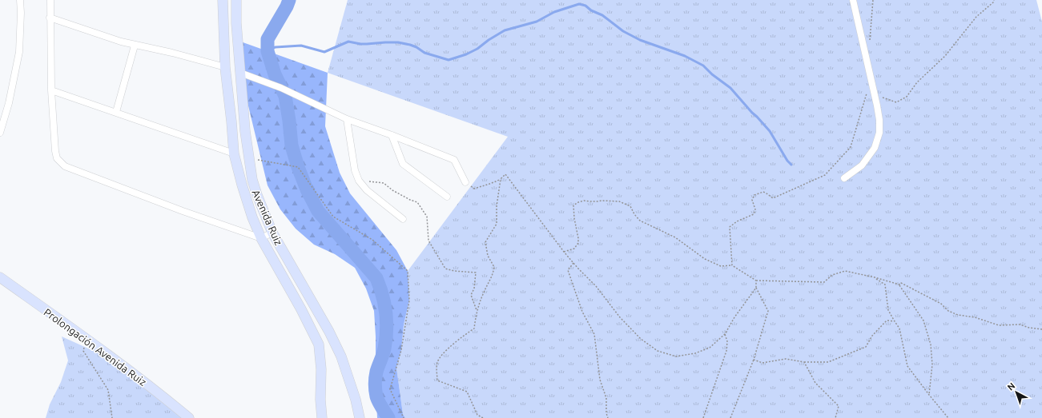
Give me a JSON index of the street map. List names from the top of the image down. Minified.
{"streets":{"street":["Avenida Ruiz","Prolongación Avenida Ruiz"]},"north":"top left"}
